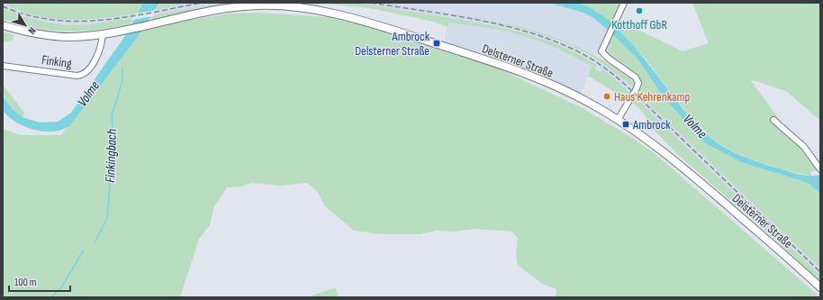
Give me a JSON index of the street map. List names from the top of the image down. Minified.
{"streets":{"main road":["Delsterner Straße"],"street":["Finking"]},"crossings":[["Delsterner Straße","Finking"]],"water":["Volme","Finkingbach"],"places":{"other":["Kotthoff GbR","Haus Kehrenkamp"],"transit":["Ambrock Delsterner Straße","Ambrock"]},"scale_bar":"100 m","north":"bottom right"}
